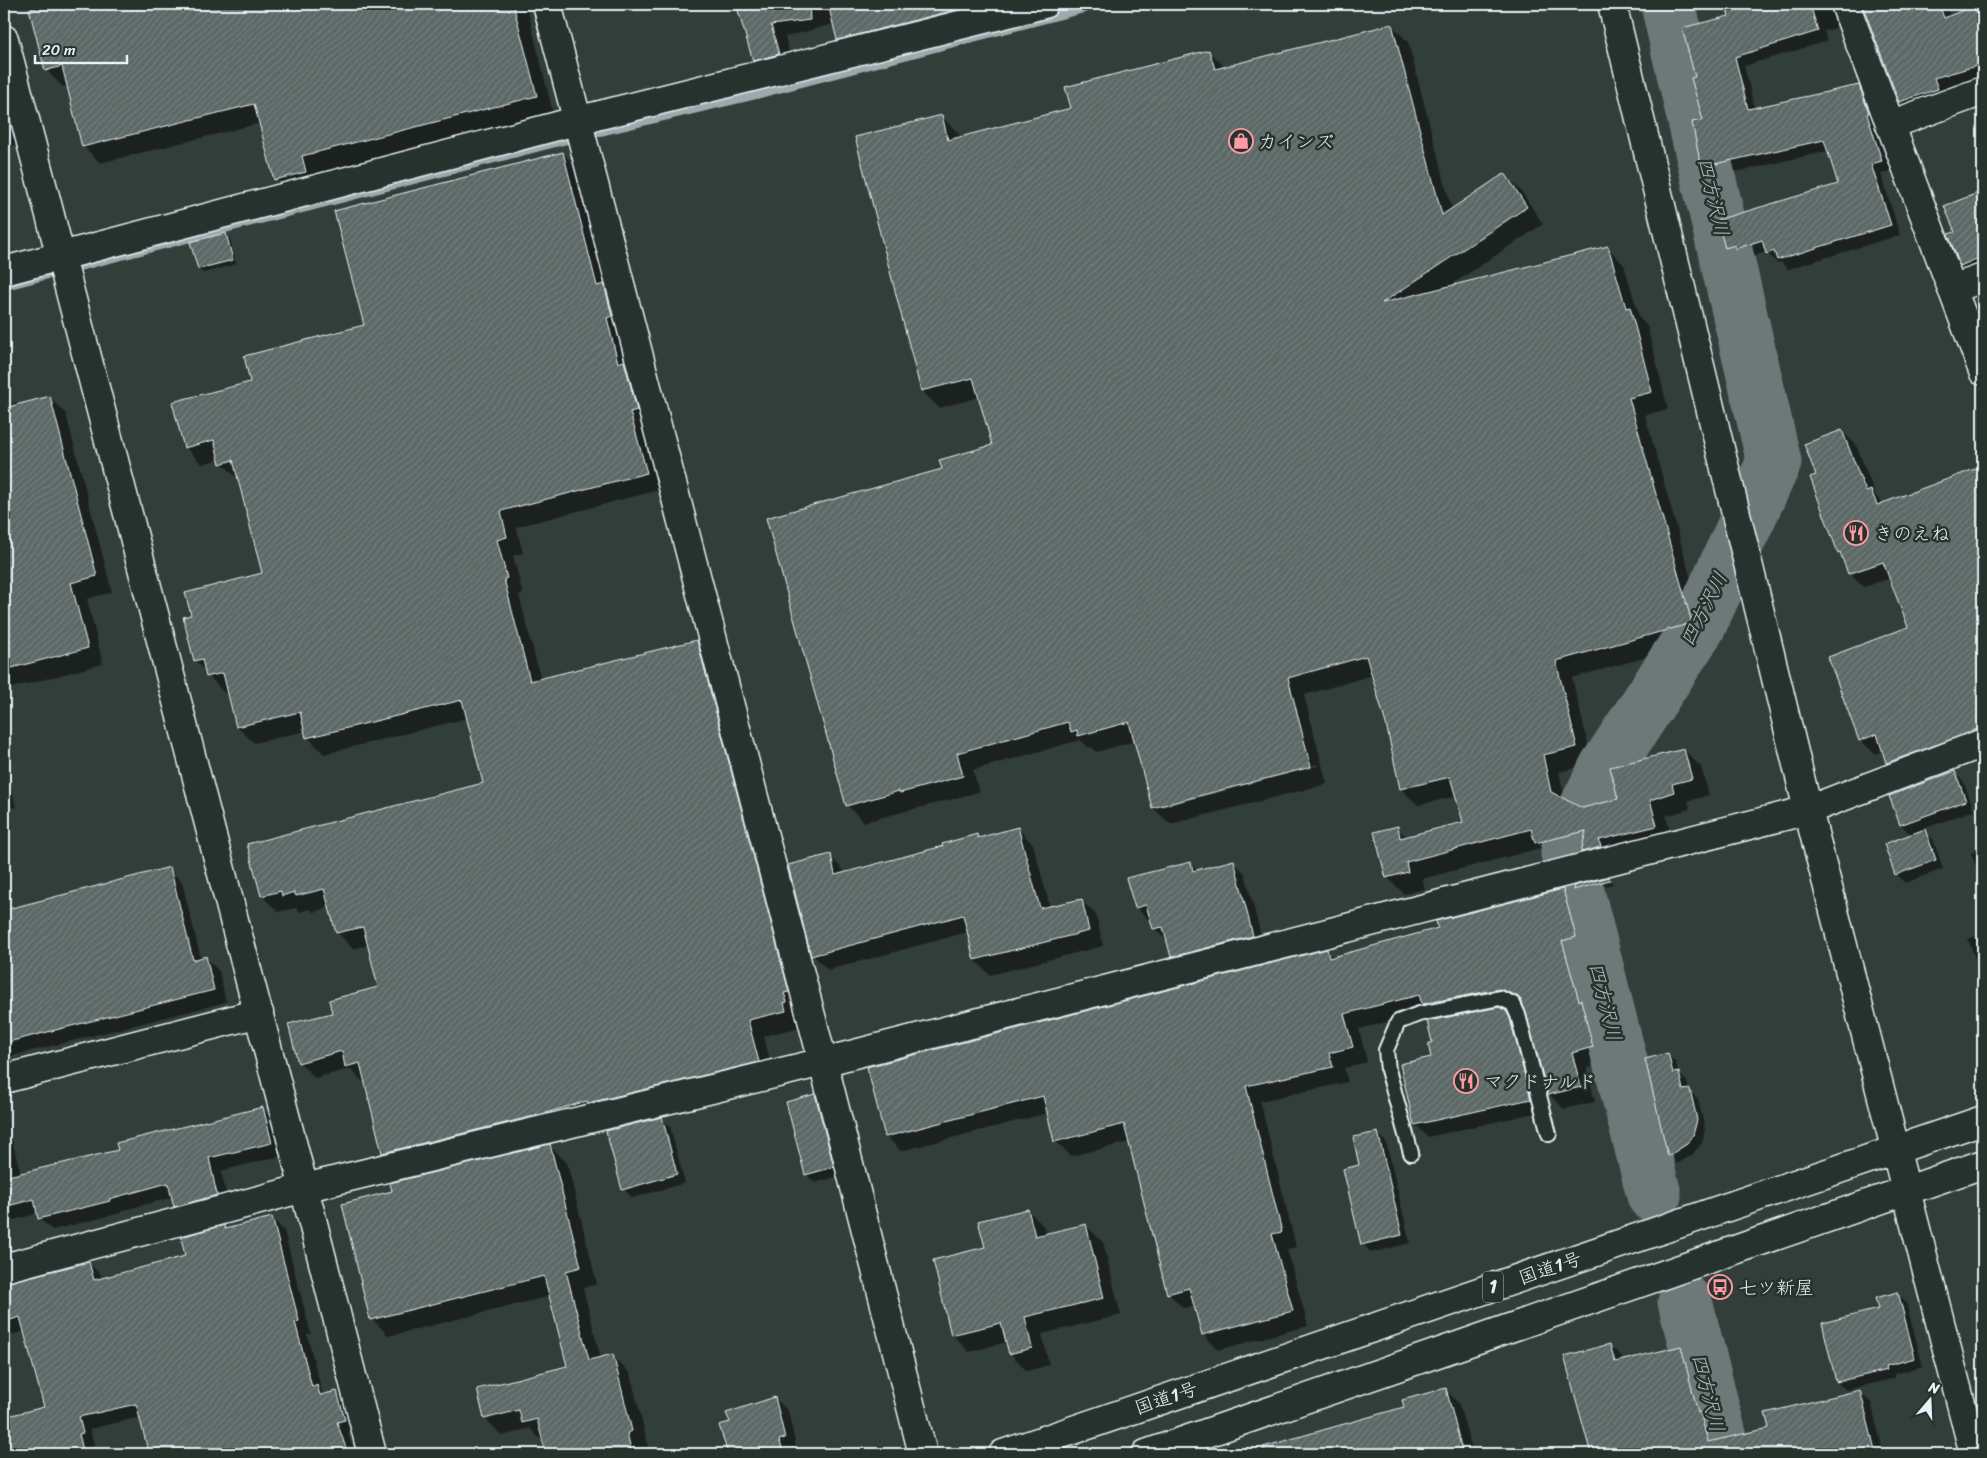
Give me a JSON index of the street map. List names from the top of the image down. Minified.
{"streets":{"main road":["国道1号","1"]},"water":["四方沢川"],"places":{"shop":["カインズ"],"restaurant":["きのえね","マクドナルド"],"bus stop":["七ツ新屋"]},"scale_bar":"20 m","north":"top"}
